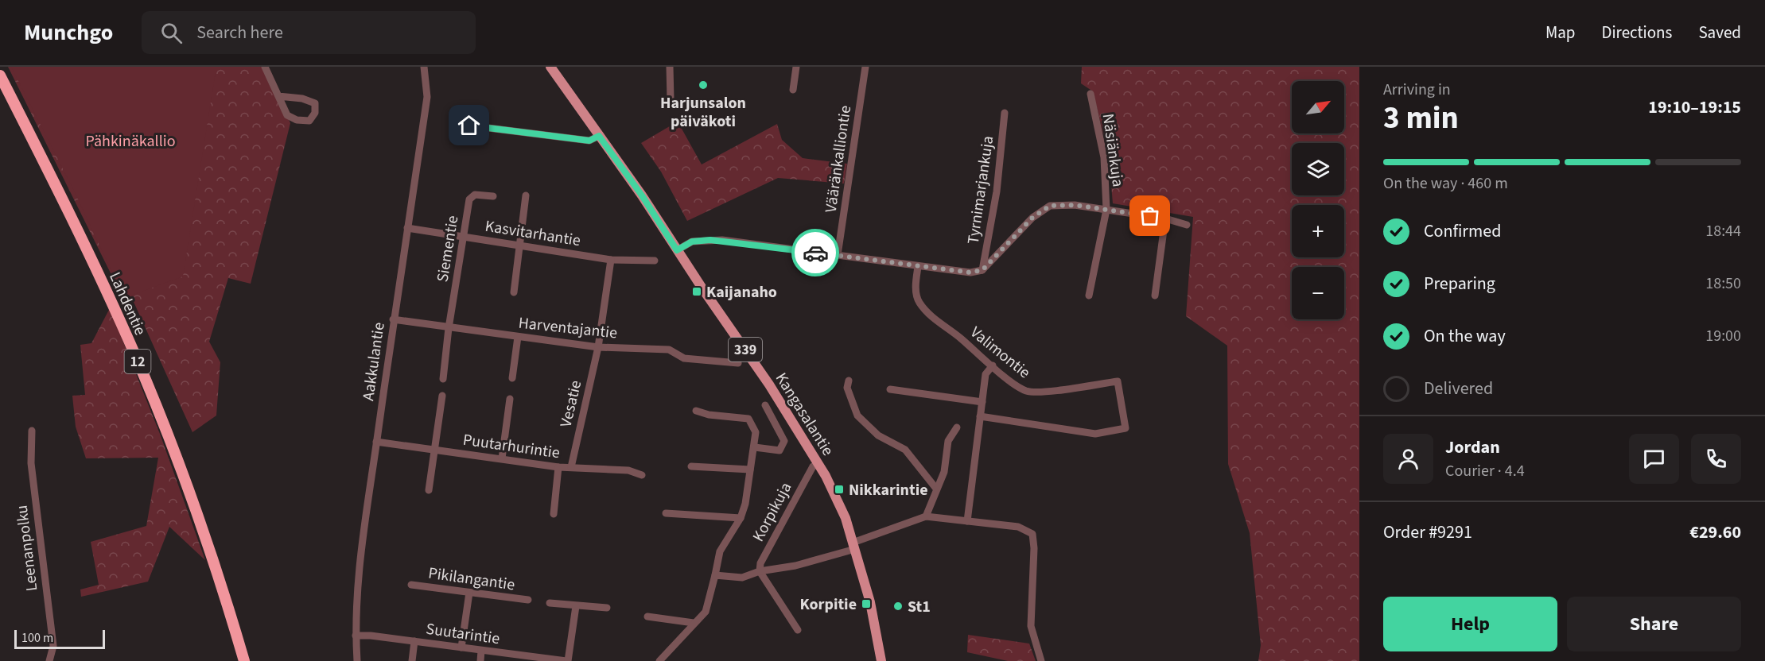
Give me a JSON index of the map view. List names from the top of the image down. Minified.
{"streets":{"highway":["Lahdentie","12"],"main road":["339","Kangasalantie"],"street":["Näsiänkuja","Vääränkalliontie","Tyrnimarjankuja","Kasvitarhantie","Siementie","Harventajantie","Valimontie","Aakkulantie","Vesatie","Puutarhurintie","Korpikuja","Leenanpolku","Pikilangantie","Suutarintie"]},"crossings":[["Kasvitarhantie","Siementie"],["Kasvitarhantie","Aakkulantie"],["Kasvitarhantie","Vesatie"],["Siementie","Harventajantie"],["Harventajantie","Aakkulantie"],["Harventajantie","Vesatie"],["Aakkulantie","Puutarhurintie"],["Aakkulantie","Suutarintie"],["Vesatie","Puutarhurintie"]],"parks":["Pähkinäkallio"],"places":{"other":["Harjunsalon päiväkoti","St1"],"transit":["Kaijanaho","Nikkarintie","Korpitie"]},"scale_bar":"100 m","north":"top right","page":{"header":"Munchgo","search":"Search here","nav":["Map","Directions","Saved"],"heading":["3 min","Arriving in","19:10–19:15"],"panel":["Jordan","Courier · 4.4","Order #9291","€29.60"],"map_buttons":["+","−"],"bar":"On the way · 460 m","list":[["Confirmed","18:44"],["Preparing","18:50"],["On the way","19:00"],"Delivered"],"buttons":["Help","Share"],"scale":"100 m"}}
